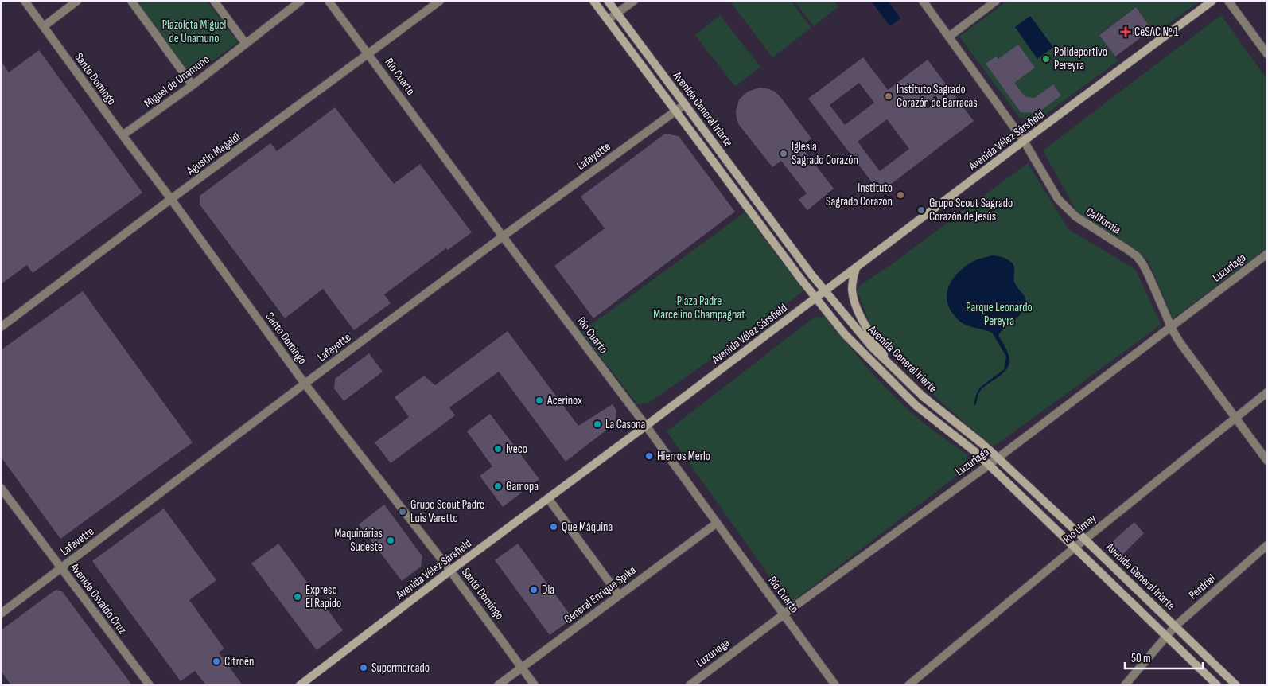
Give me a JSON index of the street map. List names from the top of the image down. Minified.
{"streets":{"main road":["Avenida General Iriarte","Avenida Vélez Sársfield"],"street":["Río Cuarto","Santo Domingo","Miguel de Unamuno","Agustín Magaldi","Lafayette","California","Luzuriaga","Río Limay","Perdriel","General Enrique Spika","Avenida Osvaldo Cruz"]},"crossings":[["Río Cuarto","Avenida Vélez Sársfield"],["Río Cuarto","Agustín Magaldi"],["Río Cuarto","Lafayette"],["Río Cuarto","Luzuriaga"],["Río Cuarto","General Enrique Spika"],["Santo Domingo","Miguel de Unamuno"],["Santo Domingo","Avenida Vélez Sársfield"],["Santo Domingo","Agustín Magaldi"],["Santo Domingo","Lafayette"],["Santo Domingo","General Enrique Spika"],["Avenida General Iriarte","Avenida Vélez Sársfield"],["Avenida General Iriarte","Lafayette"],["Avenida General Iriarte","Luzuriaga"],["Avenida General Iriarte","Río Limay"],["Avenida General Iriarte","Perdriel"],["Avenida Vélez Sársfield","California"],["Lafayette","Avenida Osvaldo Cruz"],["California","Luzuriaga"],["California","Río Limay"]],"parks":["Plazoleta Miguel de Unamuno","Plaza Padre Marcelino Champagnat","Parque Leonardo Pereyra"],"places":{"health":["CeSAC Nº 1"],"other":["Polideportivo Pereyra","Instituto Sagrado Corazón de Barracas","Iglesia Sagrado Corazón","Instituto Sagrado Corazón","Grupo Scout Sagrado Corazón de Jesús","Acerinox","La Casona","Iveco","Hierros Merlo","Gamopa","Grupo Scout Padre Luis Varetto","Que Máquina","Maquinárias Sudeste","Dia","Expreso El Rapido","Citroën","Supermercado"]},"scale_bar":"50 m"}
